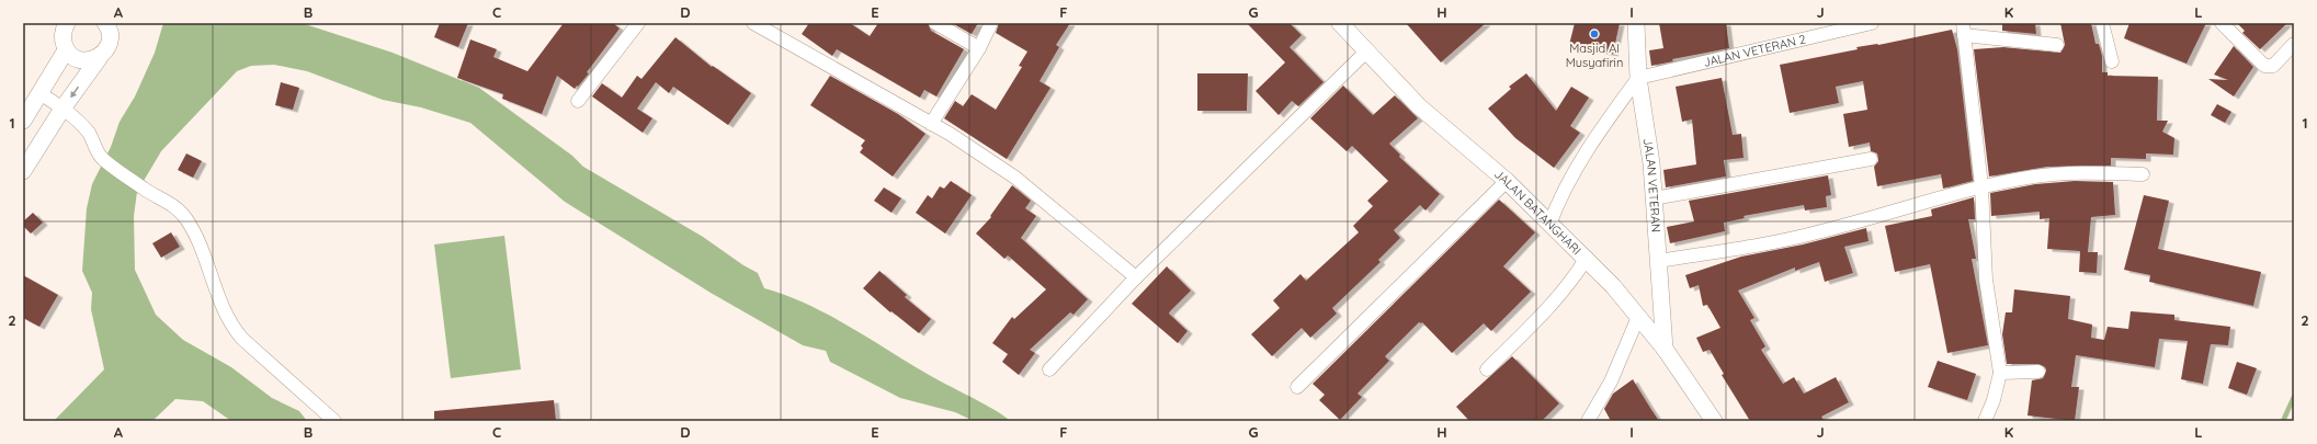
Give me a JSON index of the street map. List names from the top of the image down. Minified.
{"streets":{"street":["JALAN VETERAN 2","JALAN VETERAN","JALAN BATANGHARI"]},"crossings":[["JALAN VETERAN 2","JALAN VETERAN"],["JALAN VETERAN","JALAN BATANGHARI"]],"places":["Masjid Al Musyafirin"],"grid":{"columns":["A","B","C","D","E","F","G","H","I","J","K","L"],"rows":["1","2"]}}
